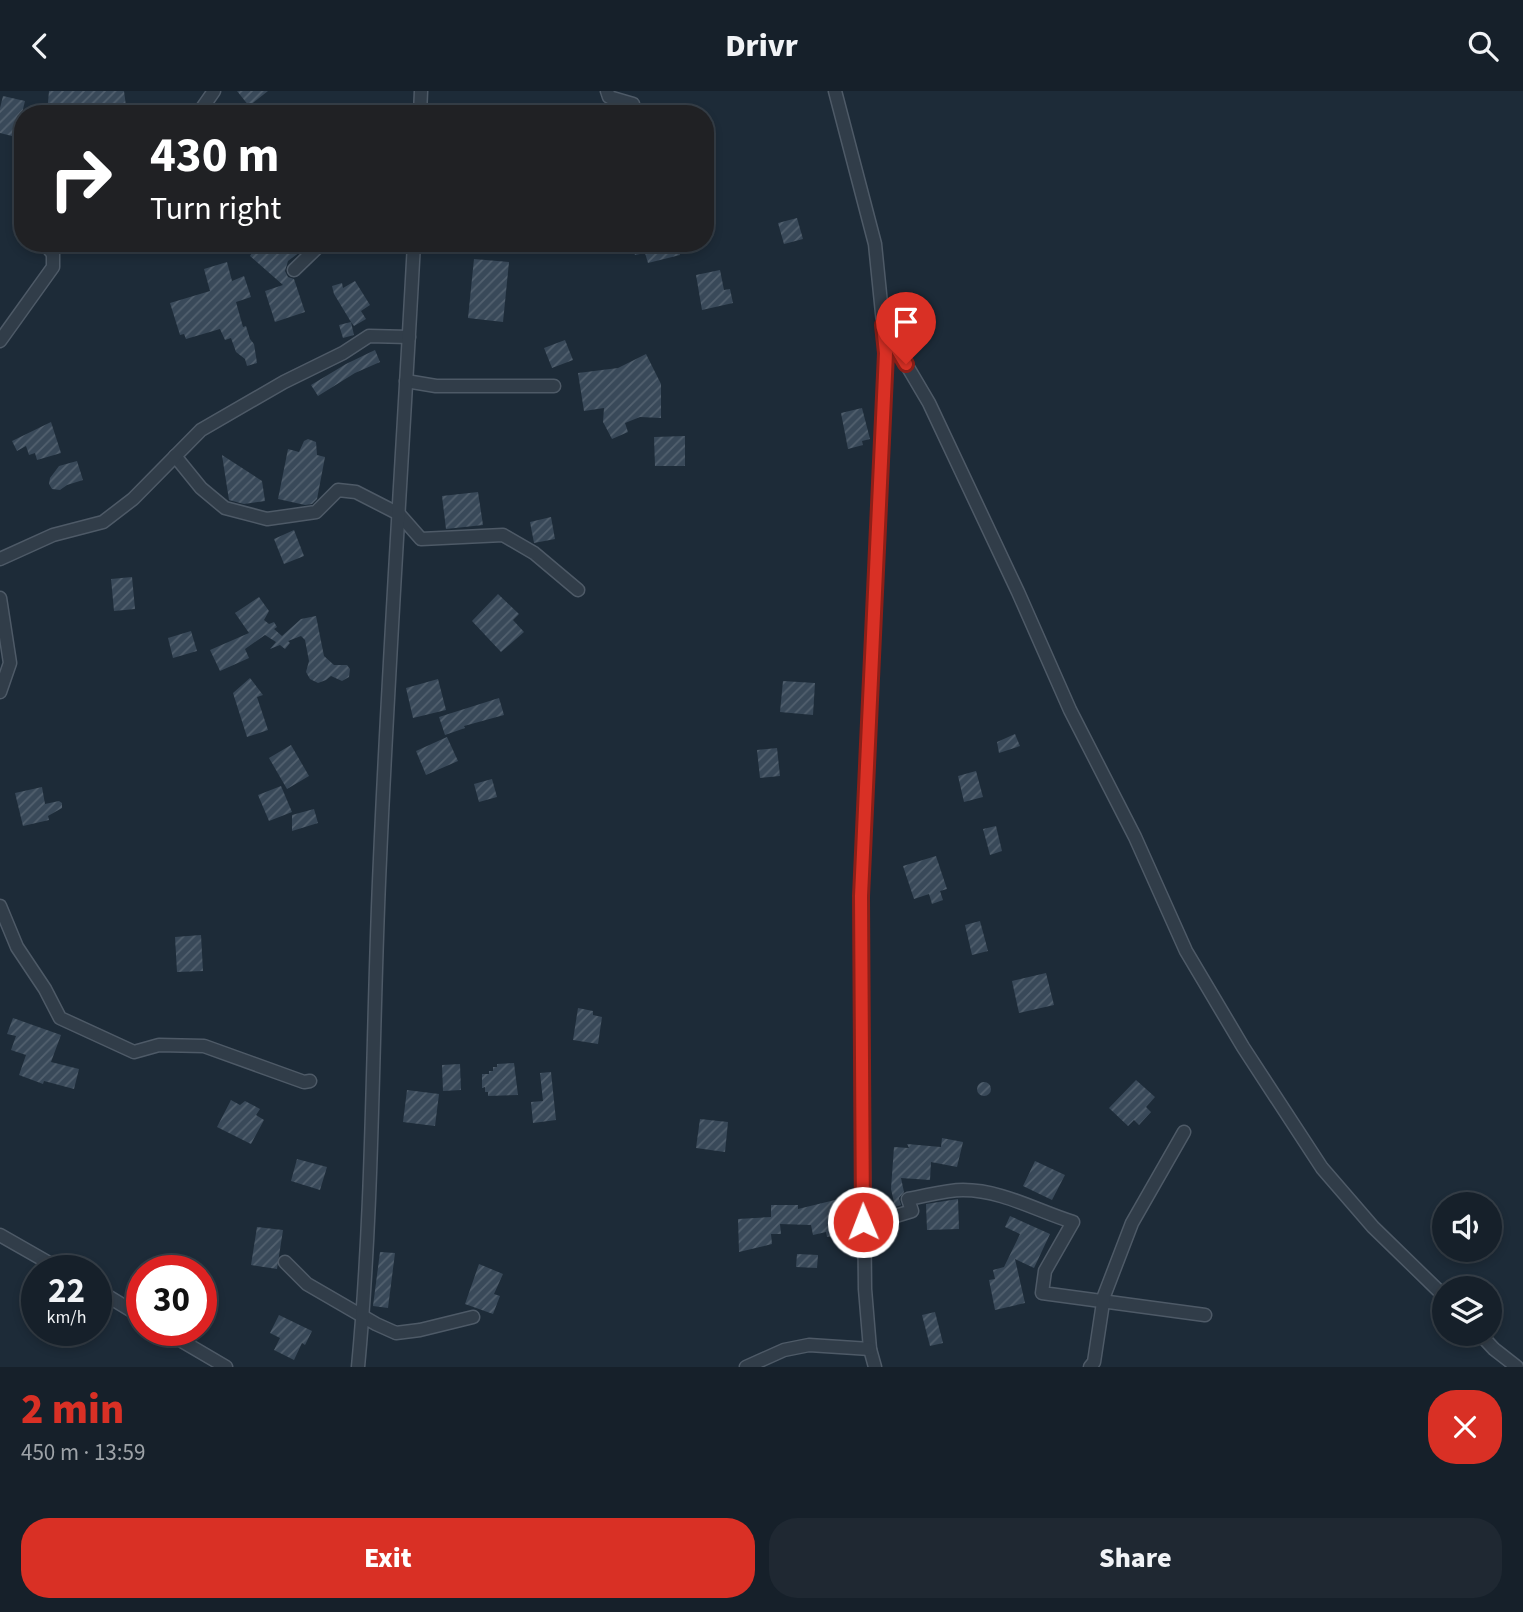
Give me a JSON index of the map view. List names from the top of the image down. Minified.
{"page":{"header":"Drivr","turn":["430 m","Turn right"],"speed":"22 km/h","limit":"30","heading":["2 min","450 m · 13:59"],"buttons":["Exit","Share"]}}
